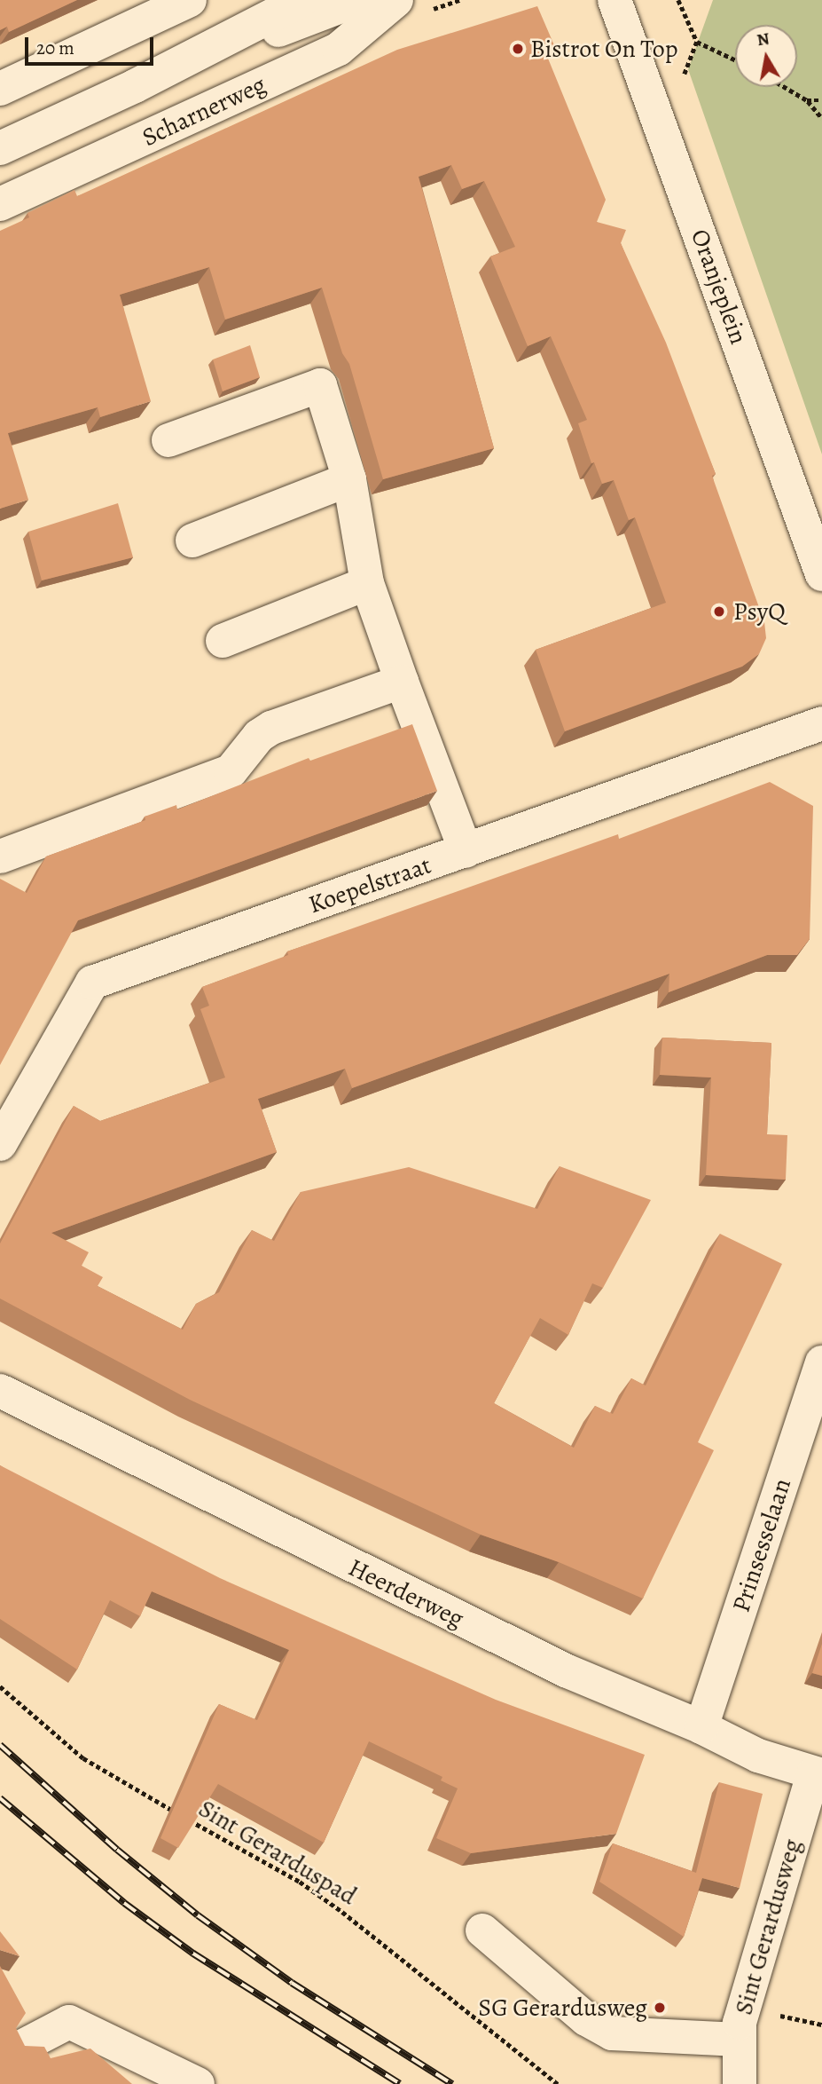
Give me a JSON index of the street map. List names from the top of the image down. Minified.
{"streets":{"street":["Scharnerweg","Oranjeplein","Koepelstraat","Prinsesselaan","Heerderweg","Sint Gerardusweg"],"path":["Sint Gerarduspad"]},"crossings":[["Prinsesselaan","Heerderweg"],["Heerderweg","Sint Gerardusweg"]],"places":["Bistrot On Top","PsyQ","SG Gerardusweg"],"scale_bar":"20 m","north":"top"}
